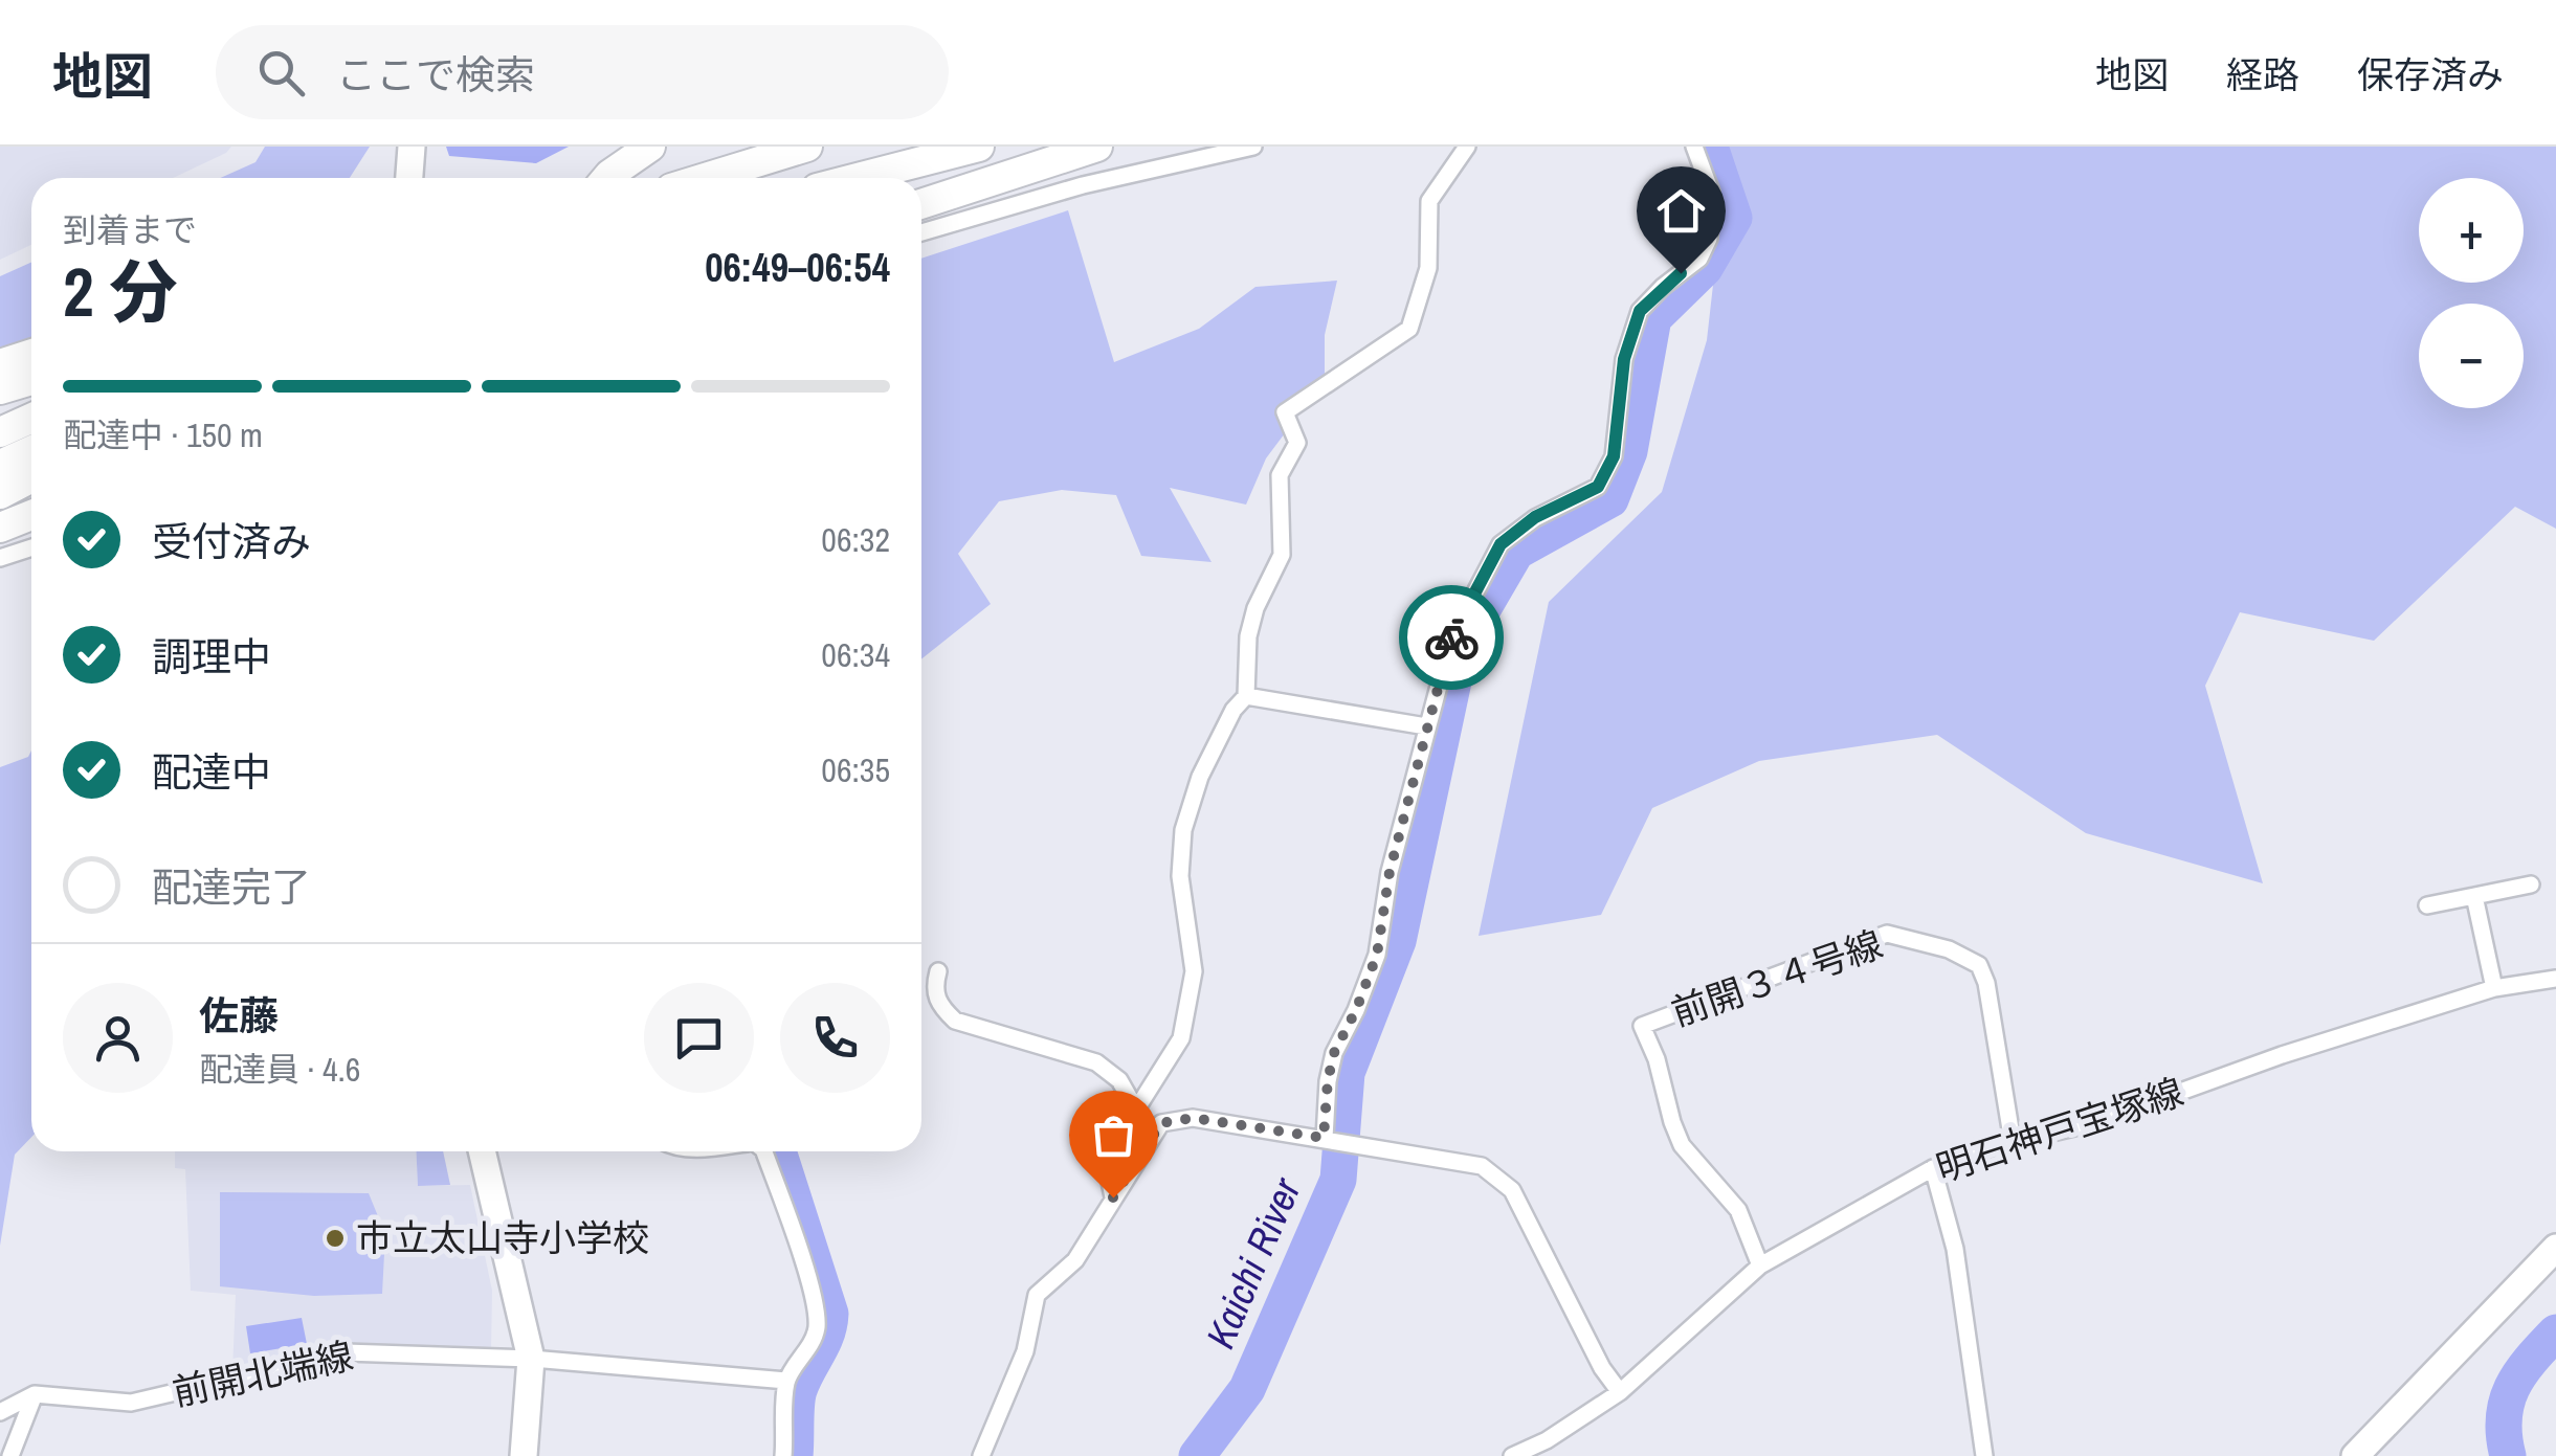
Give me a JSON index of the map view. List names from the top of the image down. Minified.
{"streets":{"street":["前開３４号線","明石神戸宝塚線","前開北端線"]},"crossings":[["前開３４号線","明石神戸宝塚線"]],"water":["Kaichi River"],"places":["市立太山寺小学校"],"page":{"header":"地図","search":"ここで検索","nav":["地図","経路","保存済み"],"map_buttons":["+","−"],"heading":["2 分","到着まで","06:49–06:54"],"panel":["佐藤","配達員 · 4.6"],"bar":"配達中 · 150 m","list":[["受付済み","06:32"],["調理中","06:34"],["配達中","06:35"],"配達完了"]}}
